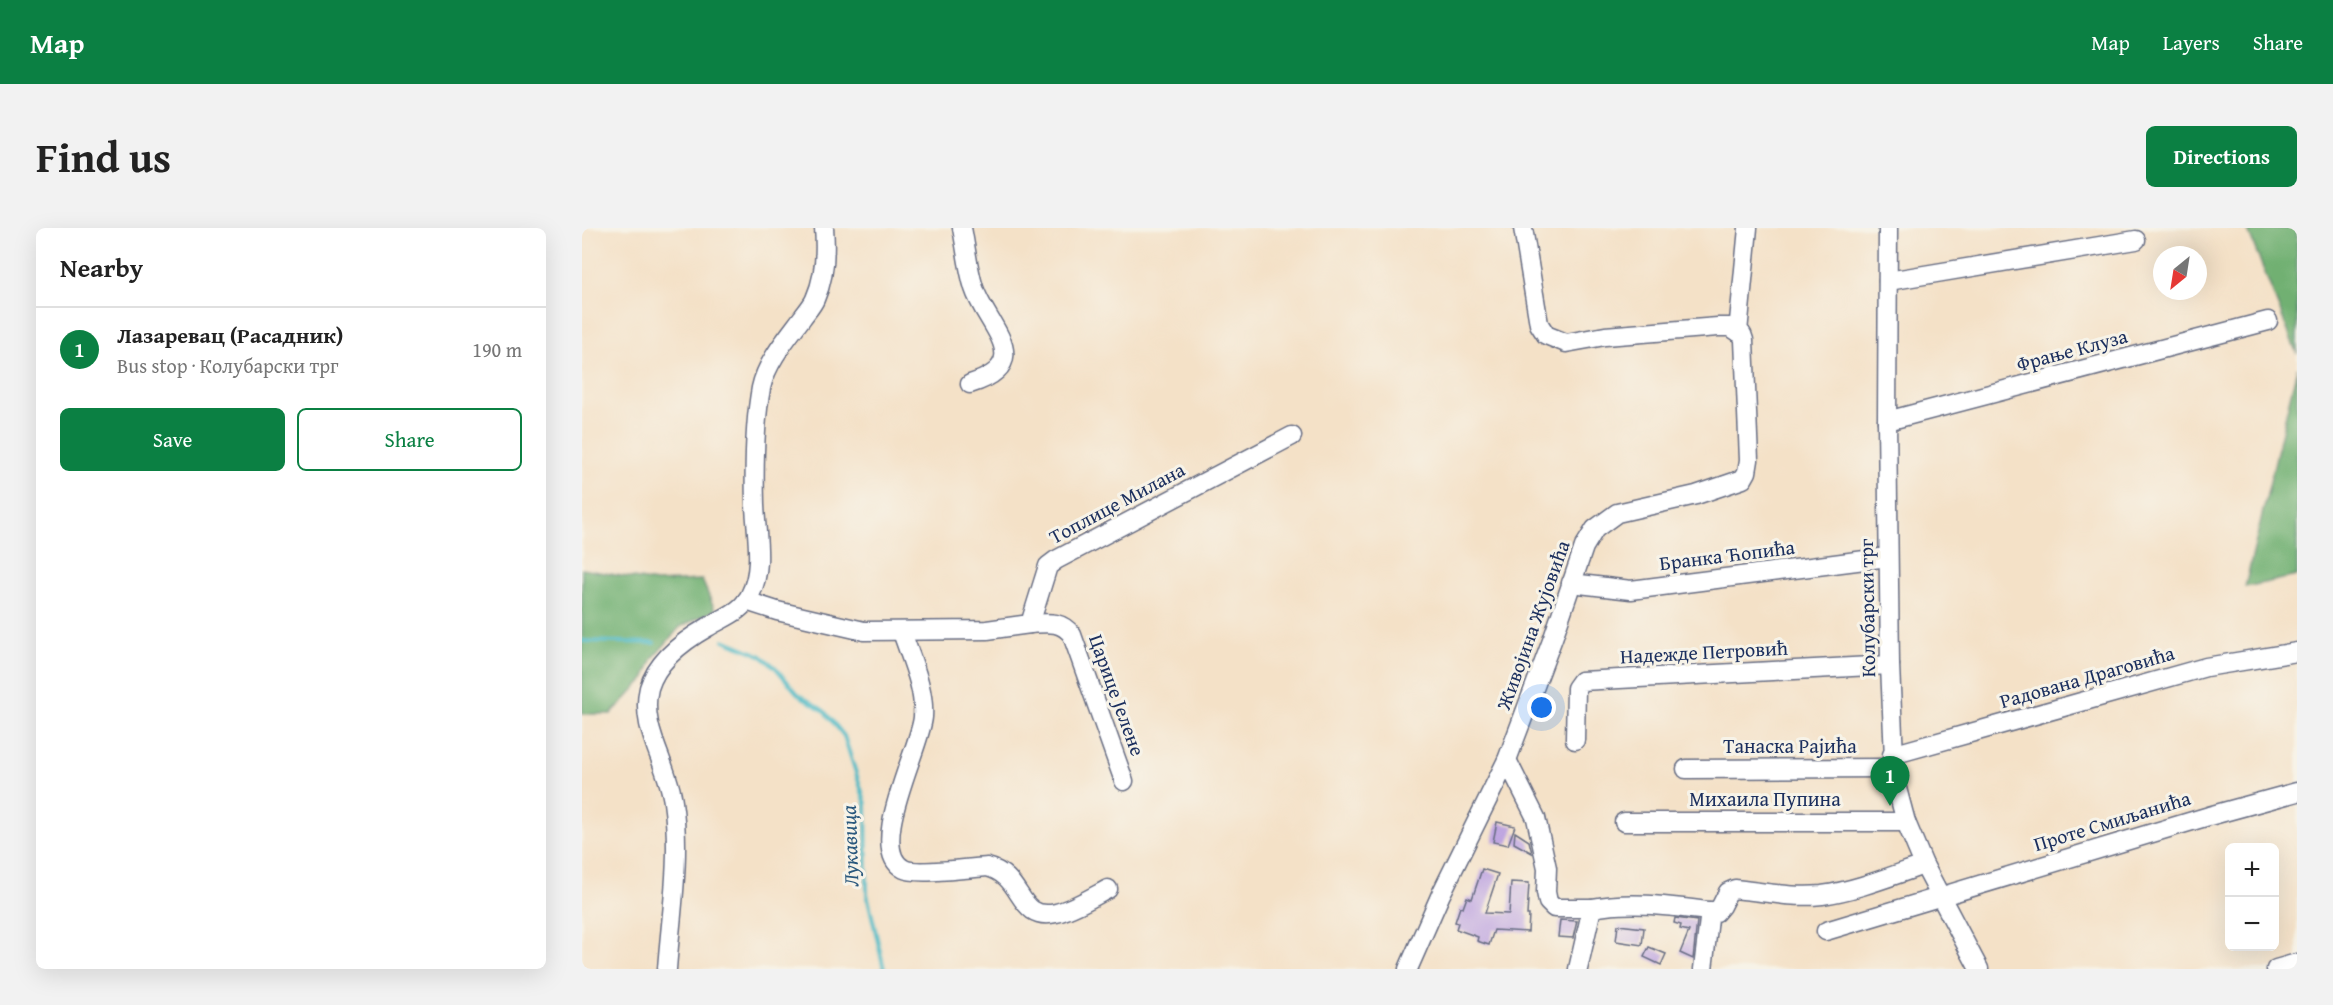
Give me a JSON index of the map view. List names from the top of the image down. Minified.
{"streets":{"street":["Фрање Клуза","Топлице Милана","Бранка Ћопића","Колубарски трг","Живојина Жујовића","Надежде Петровић","Радована Драговића","Царице Јелене","Танаска Рајића","Михаила Пупина","Проте Смиљанића"]},"crossings":[["Фрање Клуза","Колубарски трг"],["Топлице Милана","Царице Јелене"],["Бранка Ћопића","Колубарски трг"],["Бранка Ћопића","Живојина Жујовића"],["Колубарски трг","Надежде Петровић"],["Колубарски трг","Радована Драговића"],["Колубарски трг","Танаска Рајића"],["Колубарски трг","Михаила Пупина"],["Колубарски трг","Проте Смиљанића"],["Радована Драговића","Танаска Рајића"]],"water":["Лукавица"],"north":"bottom left","page":{"header":"Map","nav":["Map","Layers","Share"],"title":"Find us","buttons":["Directions",["Save","Share"]],"heading":"Nearby","list":[{"mark":"1","name":"Лазаревац (Расадник)","note":"Bus stop · Колубарски трг","value":"190 m"}],"pins":"1","map_buttons":["+","−"]}}
